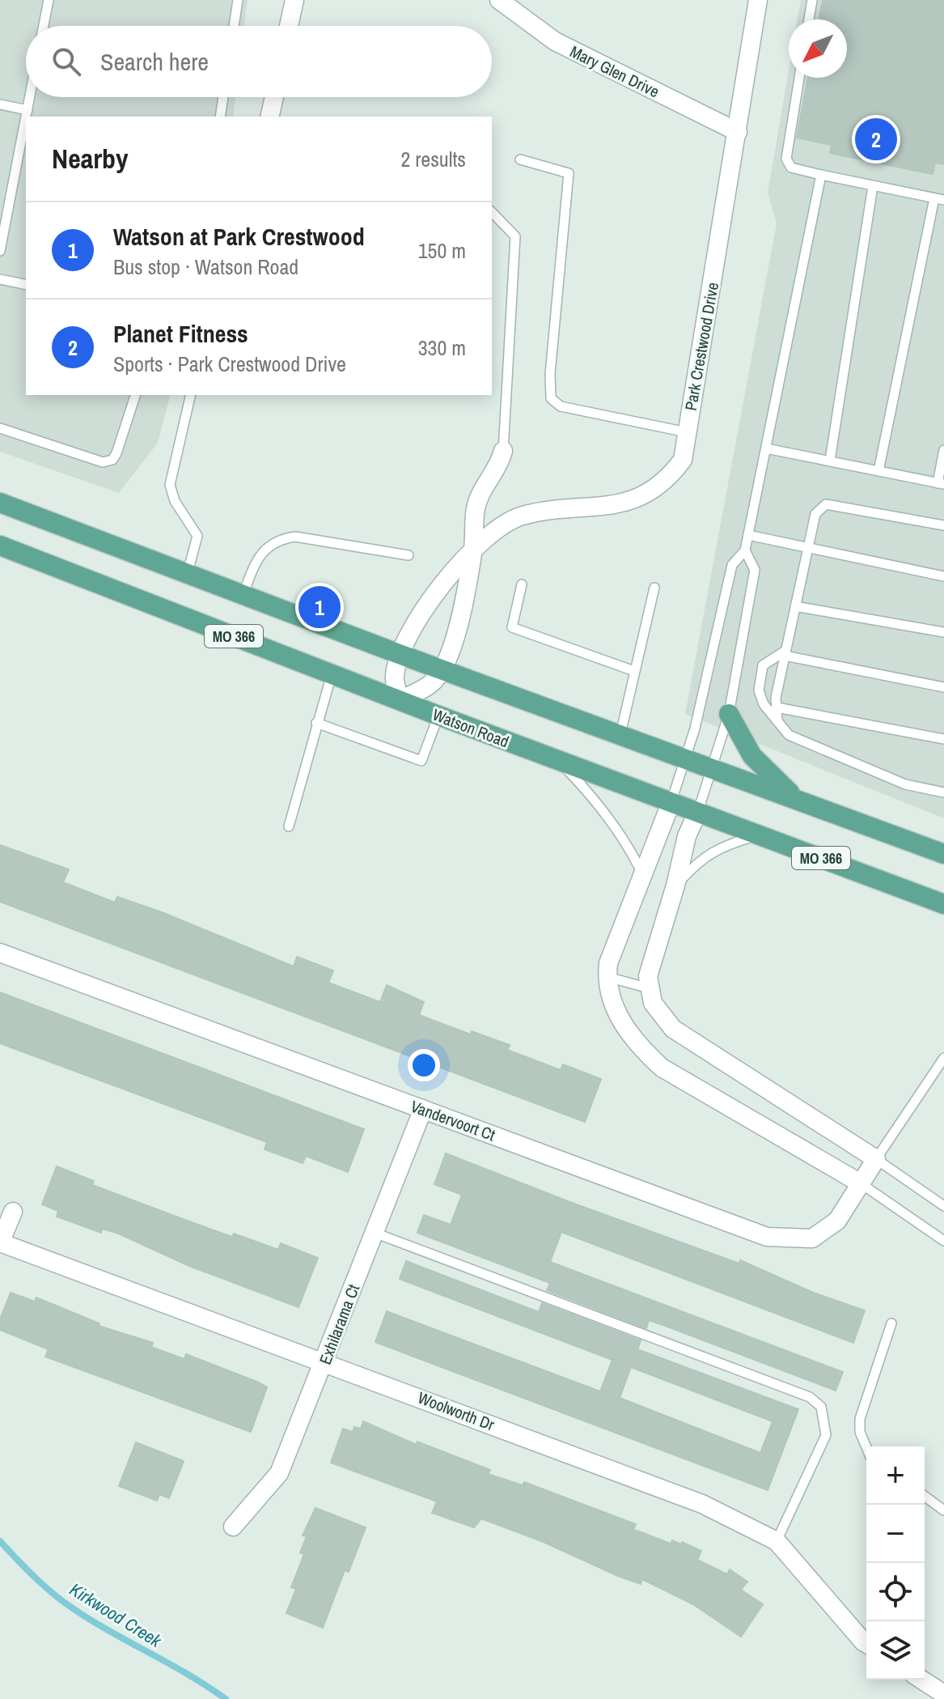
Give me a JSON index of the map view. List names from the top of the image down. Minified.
{"streets":{"main road":["MO 366","Watson Road"],"street":["Mary Glen Drive","Park Crestwood Drive","Vandervoort Ct","Exhilarama Ct","Woolworth Dr"]},"crossings":[["Mary Glen Drive","Park Crestwood Drive"],["Park Crestwood Drive","MO 366"],["Park Crestwood Drive","Watson Road"],["Vandervoort Ct","Exhilarama Ct"],["Exhilarama Ct","Woolworth Dr"]],"water":["Kirkwood Creek"],"north":"bottom left","page":{"search":"Search here","pins":["2","1"],"heading":["Nearby","2 results"],"list":[{"mark":"1","name":"Watson at Park Crestwood","note":"Bus stop · Watson Road","value":"150 m"},{"mark":"2","name":"Planet Fitness","note":"Sports · Park Crestwood Drive","value":"330 m"}],"map_buttons":["+","−"]}}
